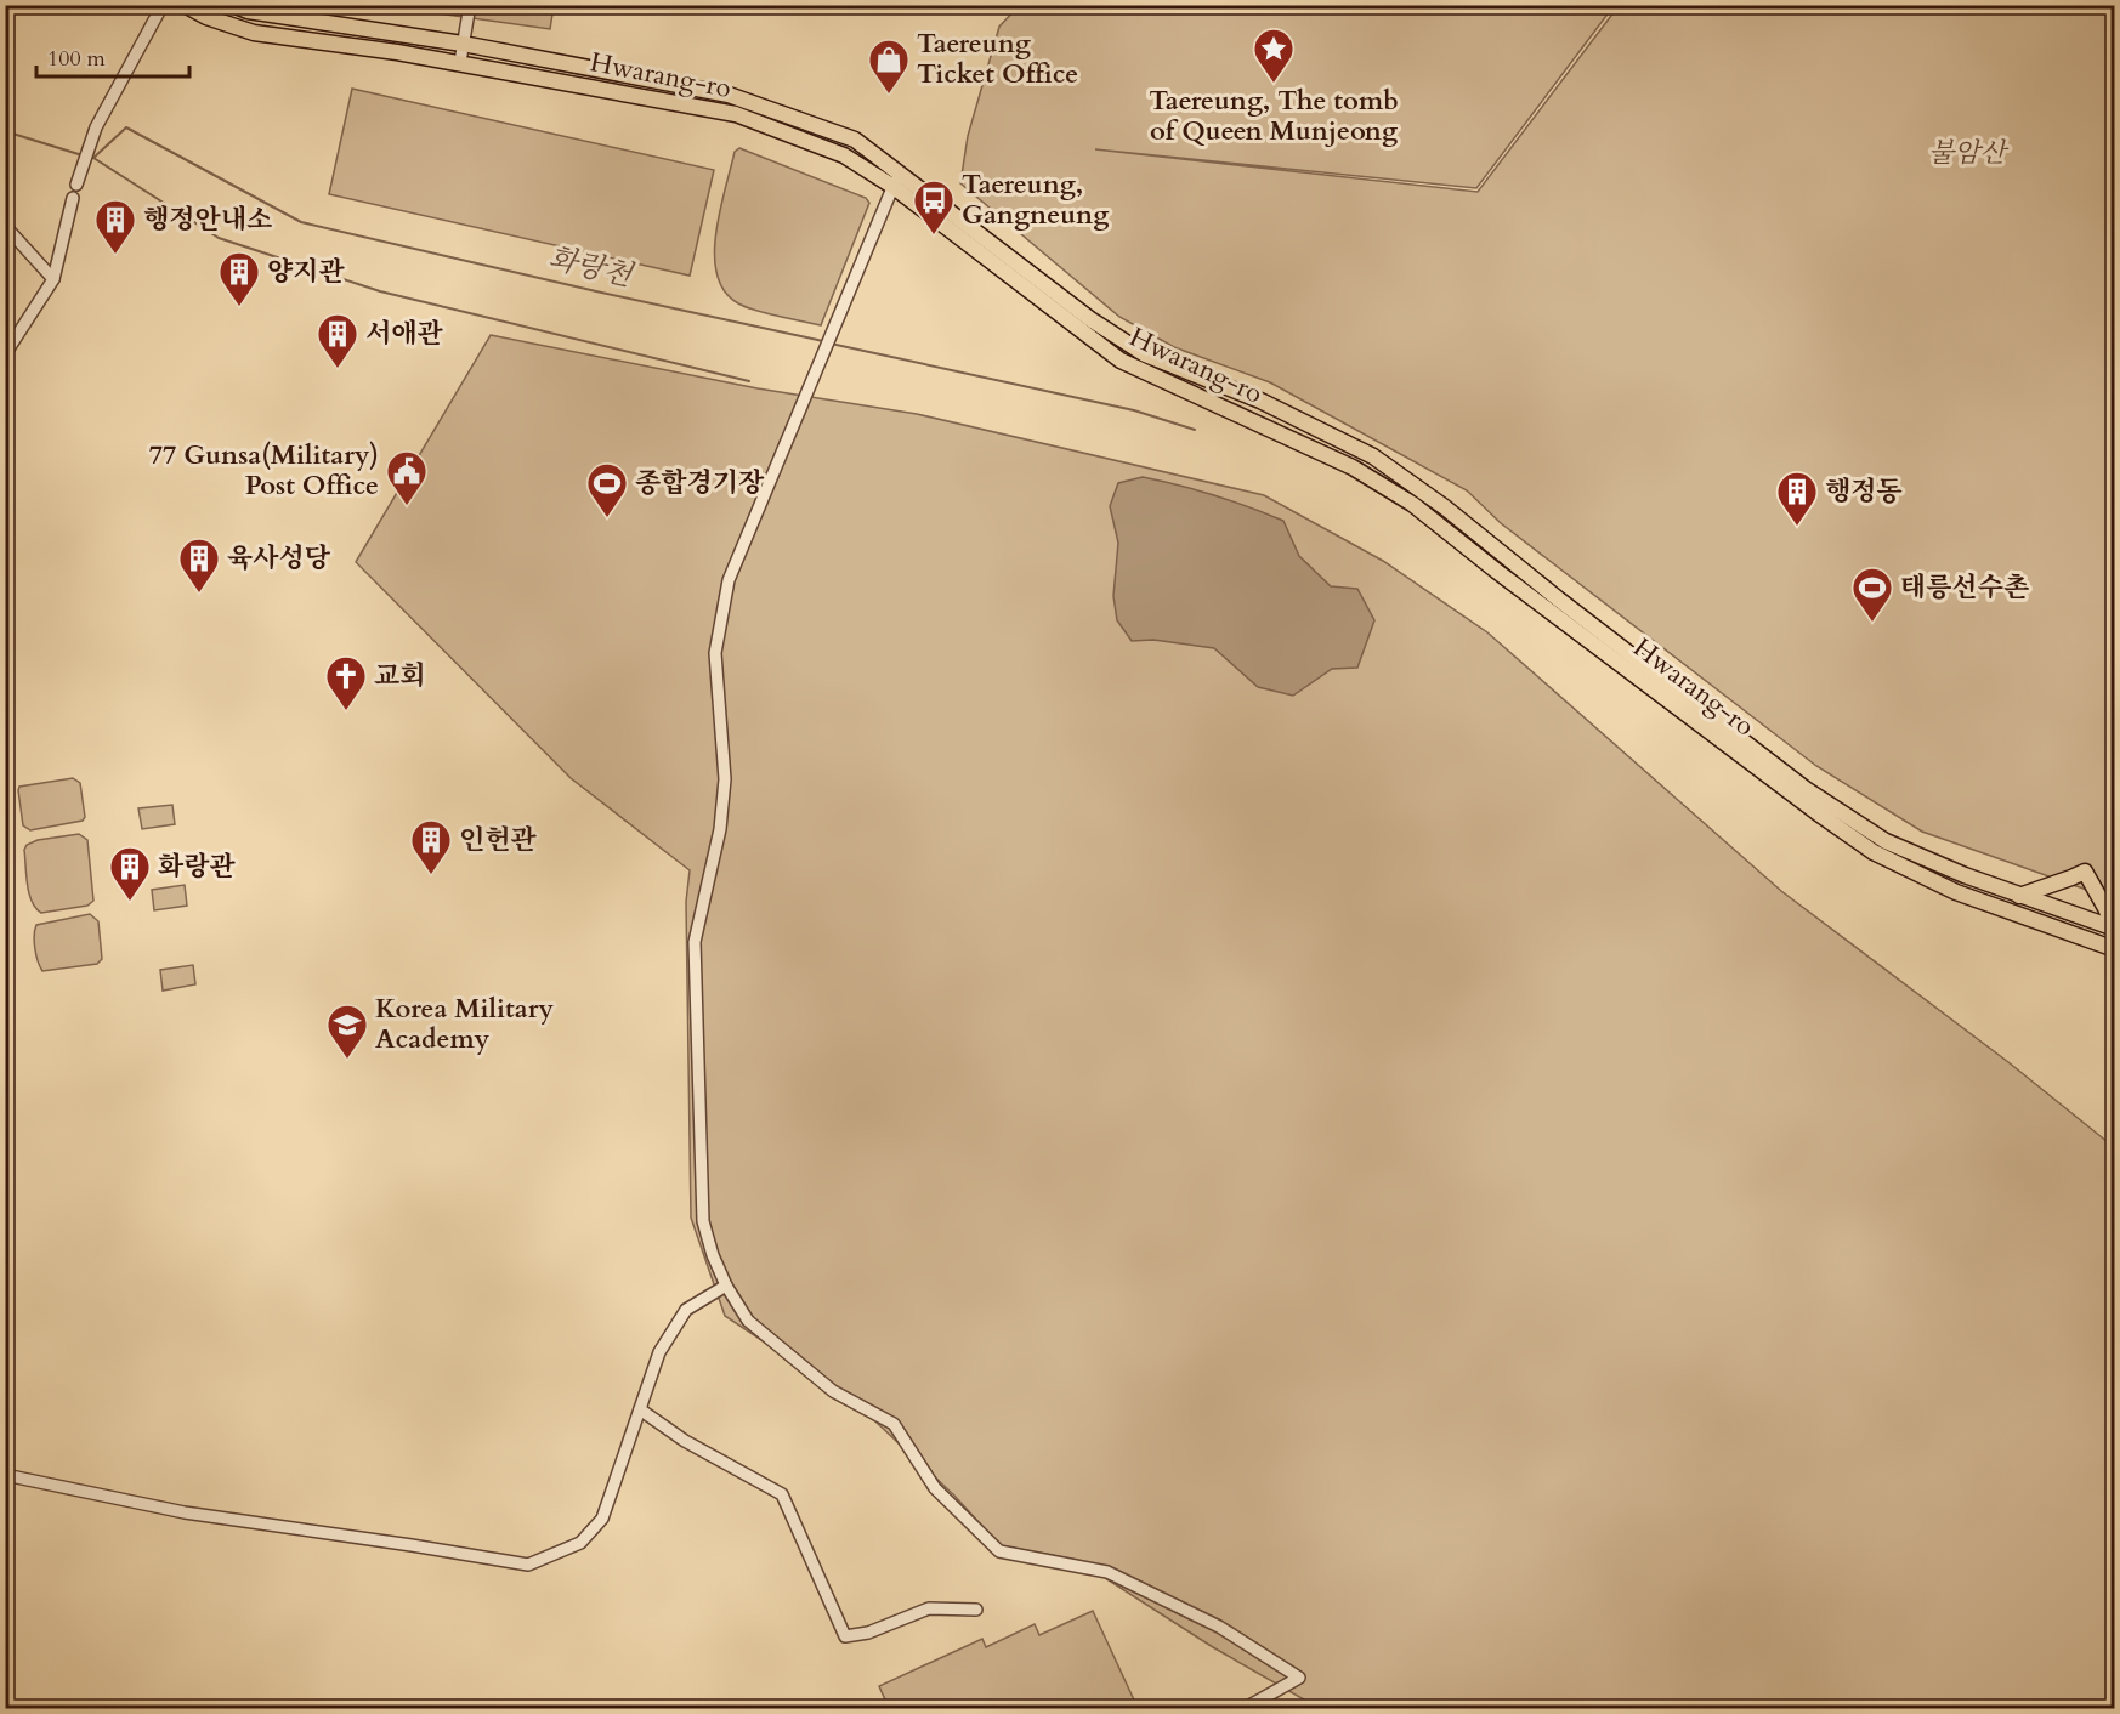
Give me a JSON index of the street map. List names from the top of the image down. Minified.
{"streets":{"main road":["Hwarang-ro"]},"water":["화랑천"],"parks":["불암산"],"places":{"place":["Taereung, The tomb of Queen Munjeong"],"shop":["Taereung Ticket Office"],"bus stop":["Taereung, Gangneung"],"building":["행정안내소","양지관","서애관","행정동","육사성당","인헌관","화랑관"],"public building":["77 Gunsa(Military) Post Office"],"sports":["종합경기장","태릉선수촌"],"church":["교회"],"school or university":["Korea Military Academy"]},"scale_bar":"100 m"}
